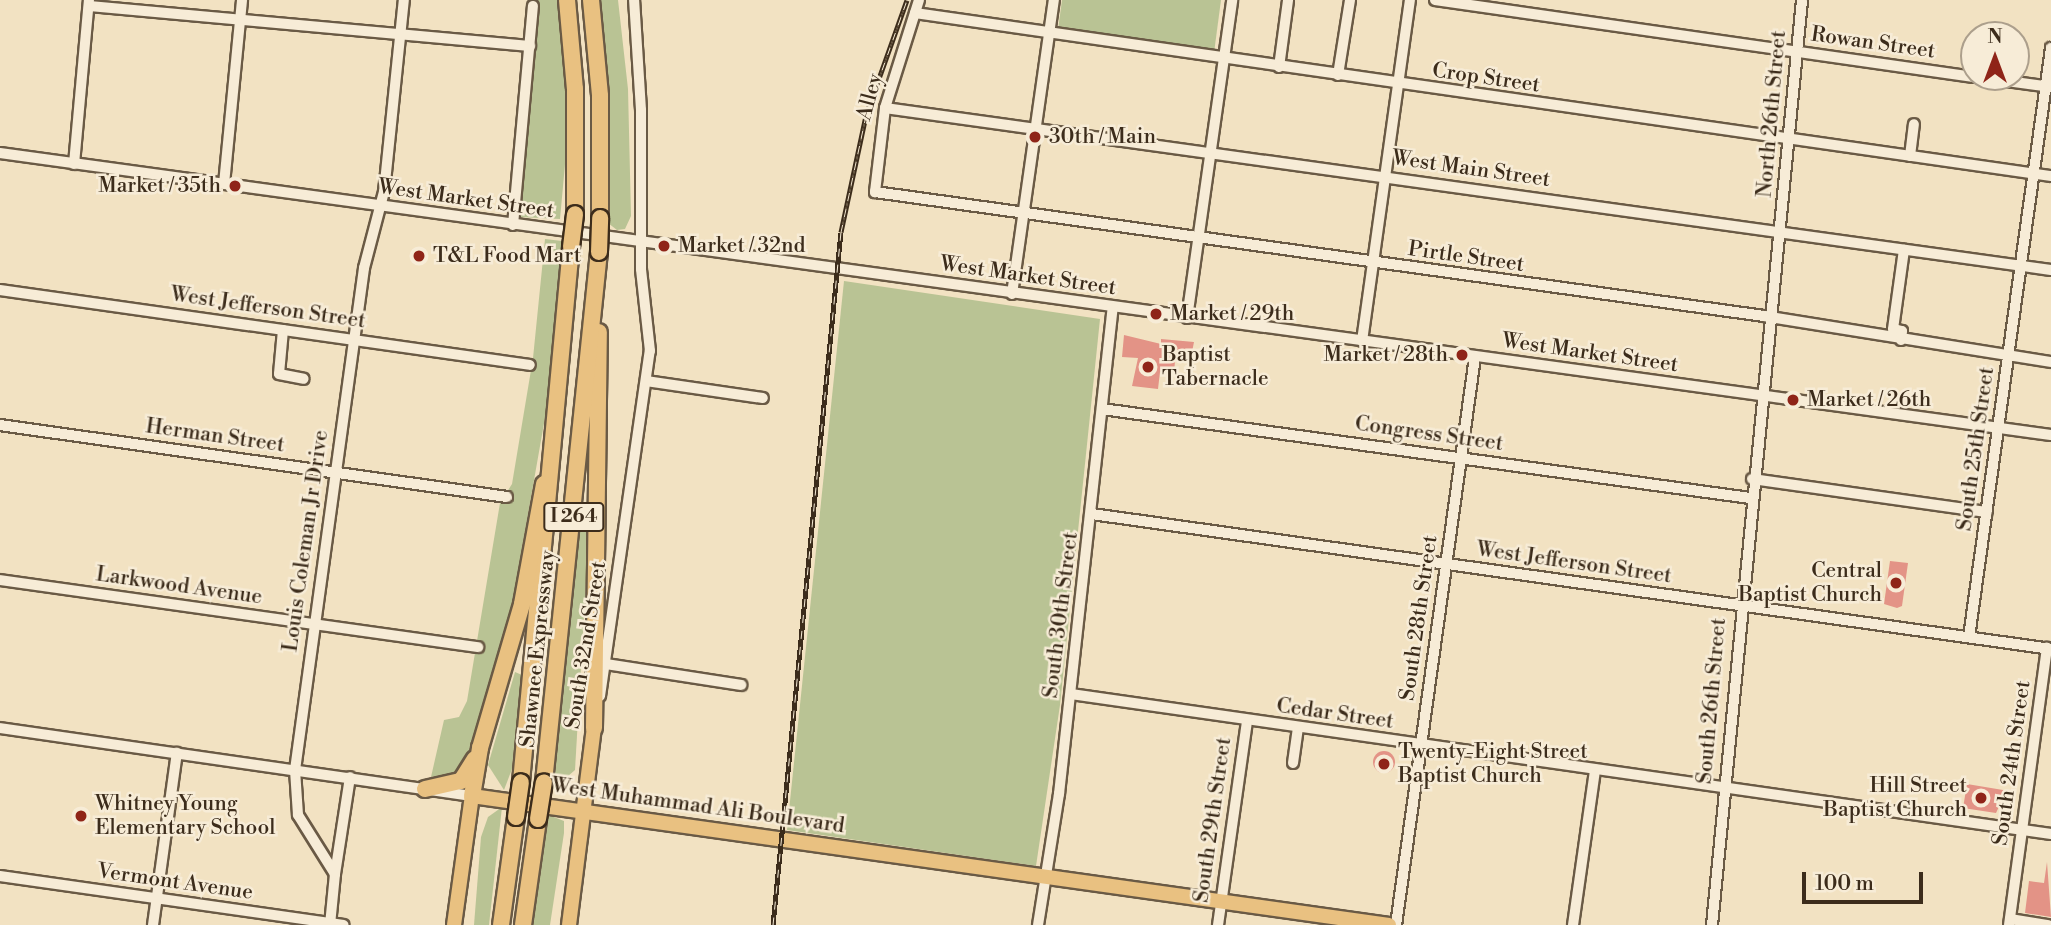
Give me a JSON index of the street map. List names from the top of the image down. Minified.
{"streets":{"highway":["I 264","Shawnee Expressway"],"main road":["South 32nd Street","West Muhammad Ali Boulevard"],"street":["Rowan Street","Crop Street","Alley","North 26th Street","West Main Street","West Market Street","Pirtle Street","West Jefferson Street","Congress Street","Herman Street","South 25th Street","Louis Coleman Jr Drive","Larkwood Avenue","South 30th Street","South 28th Street","South 26th Street","Cedar Street","South 24th Street","South 29th Street","Vermont Avenue"]},"crossings":[["Rowan Street","North 26th Street"],["Rowan Street","South 25th Street"],["Crop Street","Alley"],["Crop Street","North 26th Street"],["Crop Street","South 25th Street"],["Alley","West Main Street"],["Alley","Pirtle Street"],["North 26th Street","West Main Street"],["North 26th Street","South 26th Street"],["West Main Street","South 25th Street"],["West Main Street","South 26th Street"],["West Market Street","South 25th Street"],["West Market Street","Louis Coleman Jr Drive"],["West Market Street","South 30th Street"],["West Market Street","South 28th Street"],["West Market Street","South 32nd Street"],["West Market Street","South 26th Street"],["Pirtle Street","South 25th Street"],["Pirtle Street","South 26th Street"],["West Jefferson Street","South 25th Street"],["West Jefferson Street","Louis Coleman Jr Drive"],["West Jefferson Street","South 30th Street"],["West Jefferson Street","South 28th Street"],["West Jefferson Street","South 26th Street"],["West Jefferson Street","South 24th Street"],["Congress Street","South 30th Street"],["Congress Street","South 28th Street"],["Congress Street","South 26th Street"],["Herman Street","Louis Coleman Jr Drive"],["Louis Coleman Jr Drive","Larkwood Avenue"],["Louis Coleman Jr Drive","West Muhammad Ali Boulevard"],["South 30th Street","Cedar Street"],["South 30th Street","West Muhammad Ali Boulevard"],["South 28th Street","Cedar Street"],["South 32nd Street","West Muhammad Ali Boulevard"],["South 26th Street","Cedar Street"],["Cedar Street","South 24th Street"],["Cedar Street","South 29th Street"],["West Muhammad Ali Boulevard","South 29th Street"]],"places":["30th / Main","Market / 35th","Market / 32nd","T&L Food Mart","Market / 29th","Market / 28th","Baptist Tabernacle","Market / 26th","Central Baptist Church","Twenty-Eight Street Baptist Church","Hill Street Baptist Church","Whitney Young Elementary School"],"scale_bar":"100 m","north":"top"}
